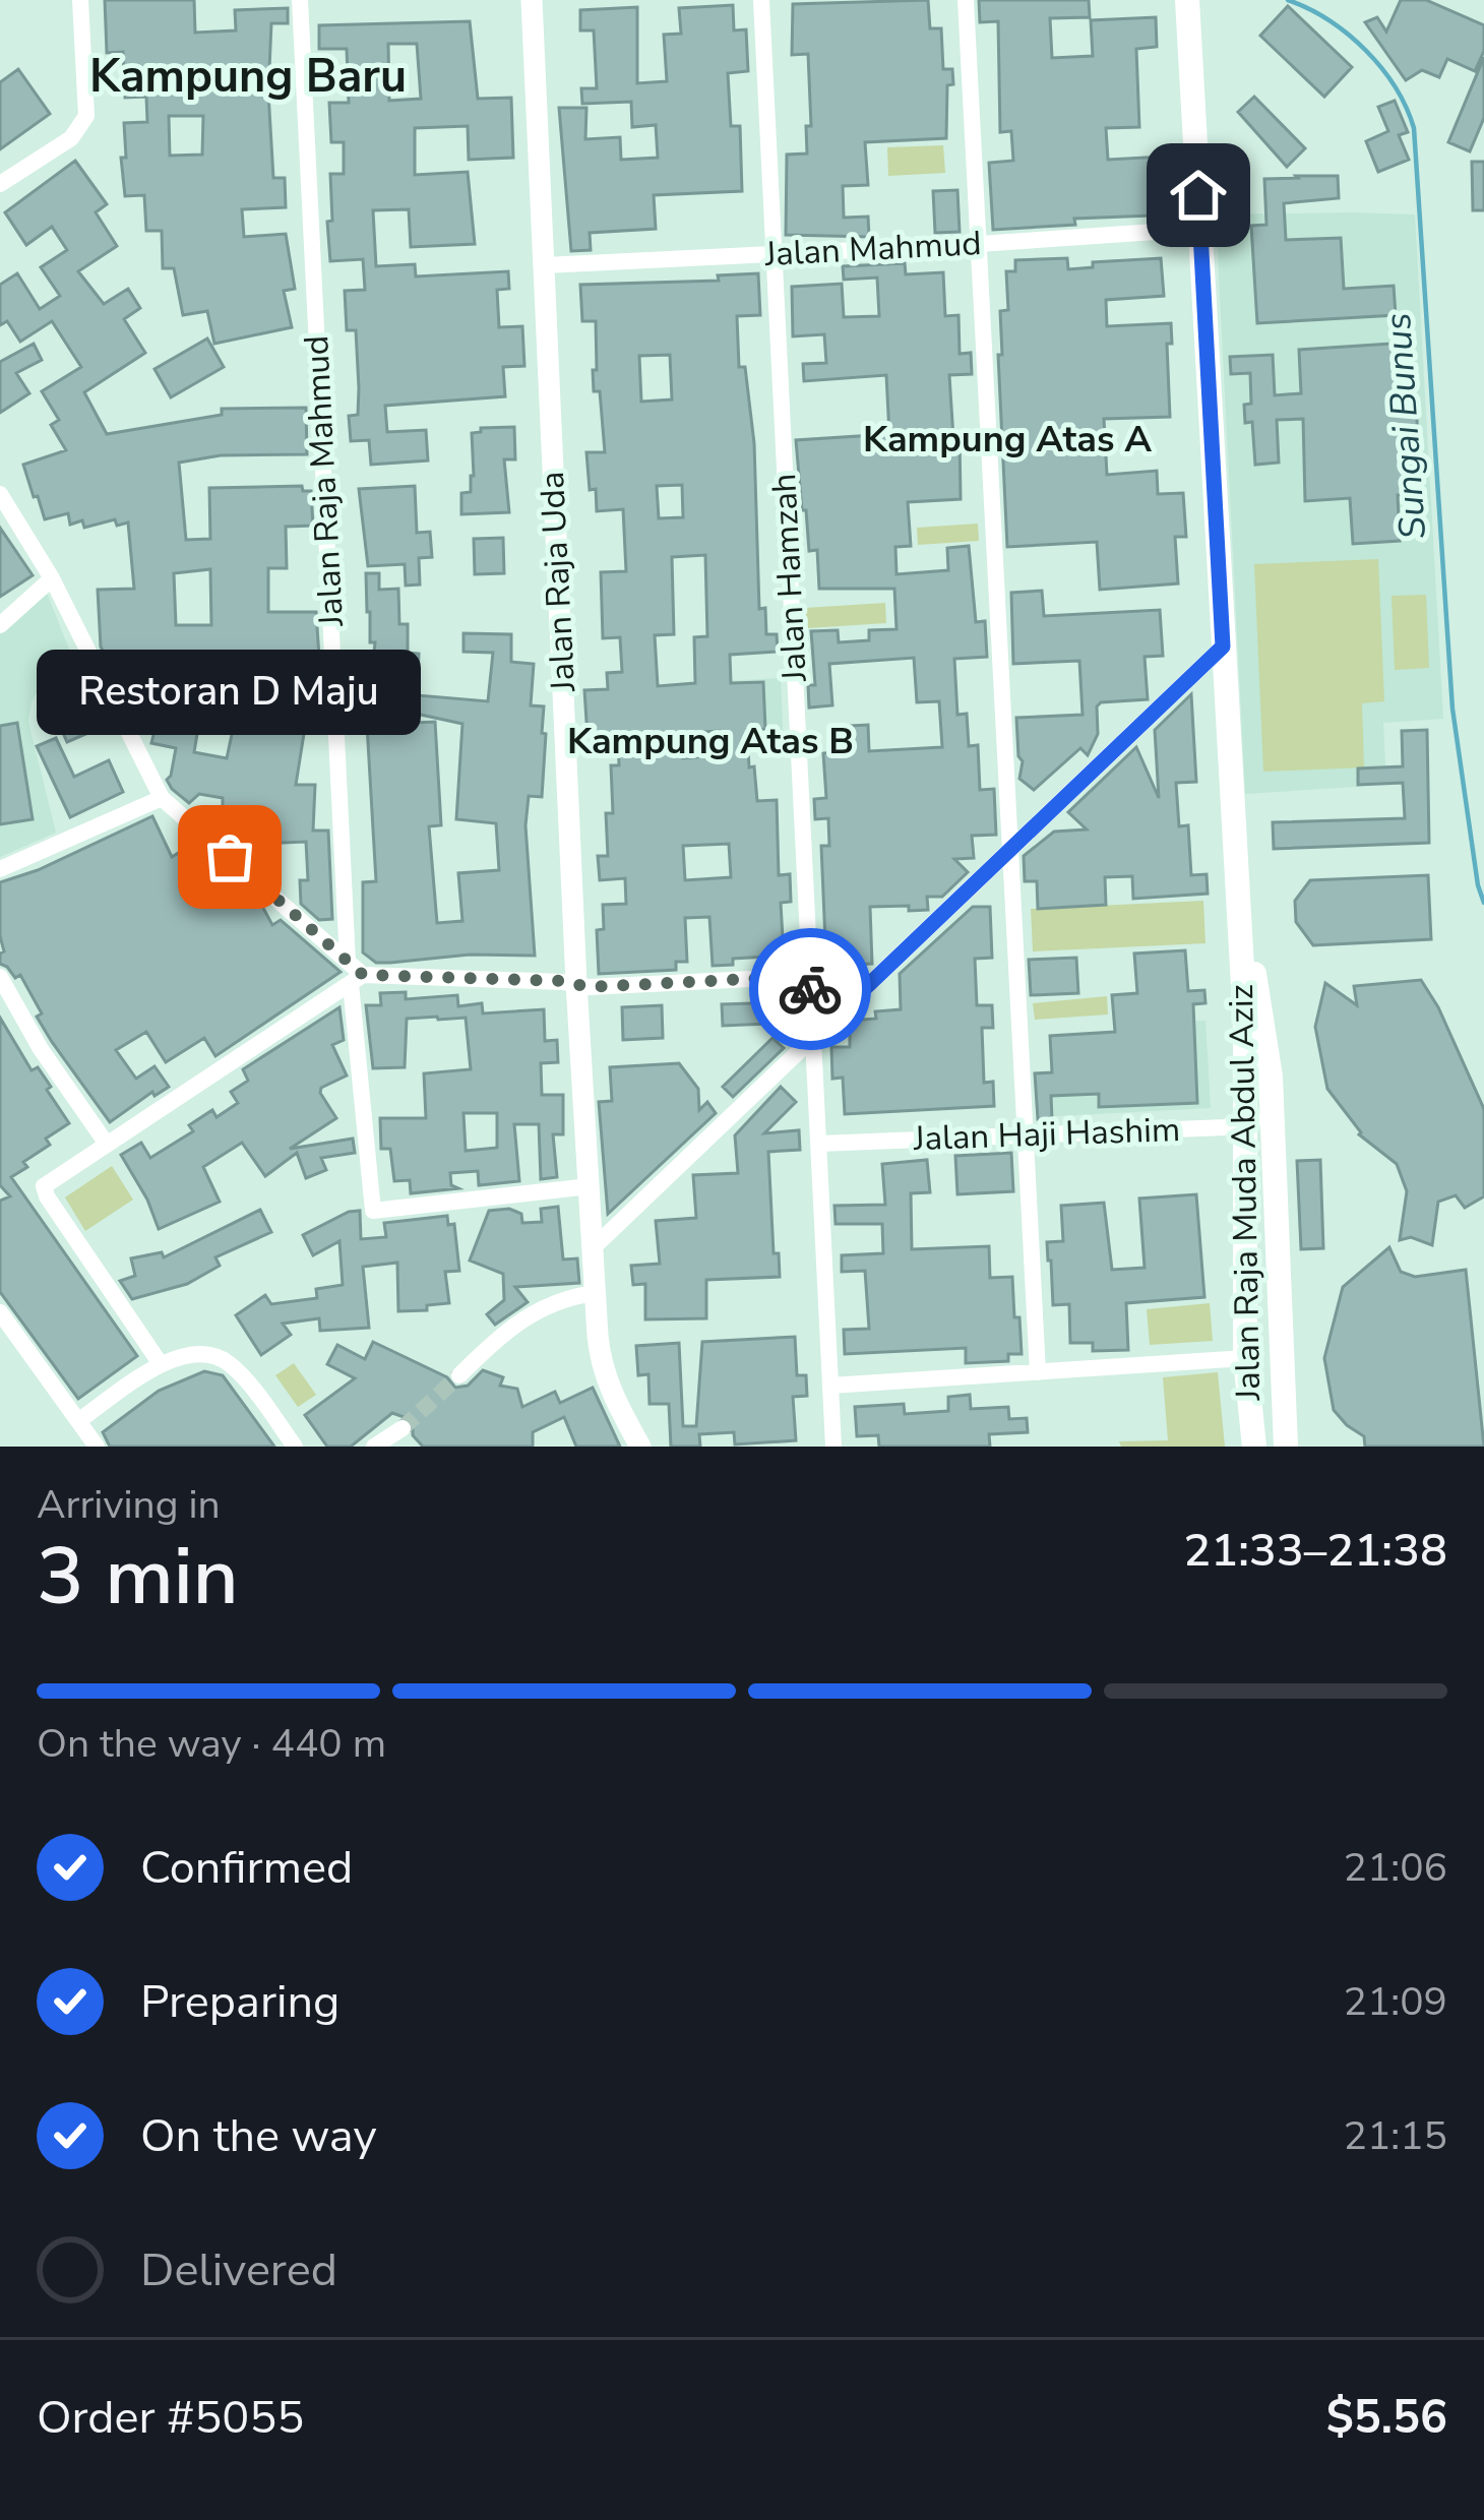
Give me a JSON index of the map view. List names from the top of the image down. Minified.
{"streets":{"main road":["Jalan Raja Muda Abdul Aziz"],"street":["Jalan Mahmud","Jalan Raja Mahmud","Jalan Hamzah","Jalan Raja Uda","Jalan Haji Hashim"]},"crossings":[["Jalan Mahmud","Jalan Hamzah"],["Jalan Mahmud","Jalan Raja Uda"],["Jalan Mahmud","Jalan Raja Muda Abdul Aziz"],["Jalan Raja Mahmud","Jalan Raja Uda"],["Jalan Hamzah","Jalan Haji Hashim"],["Jalan Haji Hashim","Jalan Raja Muda Abdul Aziz"]],"districts":["Kampung Baru","Kampung Atas A","Kampung Atas B"],"water":["Sungai Bunus"],"places":["Restoran D Maju"],"page":{"bubble":"Restoran D Maju","heading":["3 min","Arriving in","21:33–21:38"],"panel":["Order #5055","$5.56"],"bar":"On the way · 440 m","list":[["Confirmed","21:06"],["Preparing","21:09"],["On the way","21:15"],"Delivered"]}}
